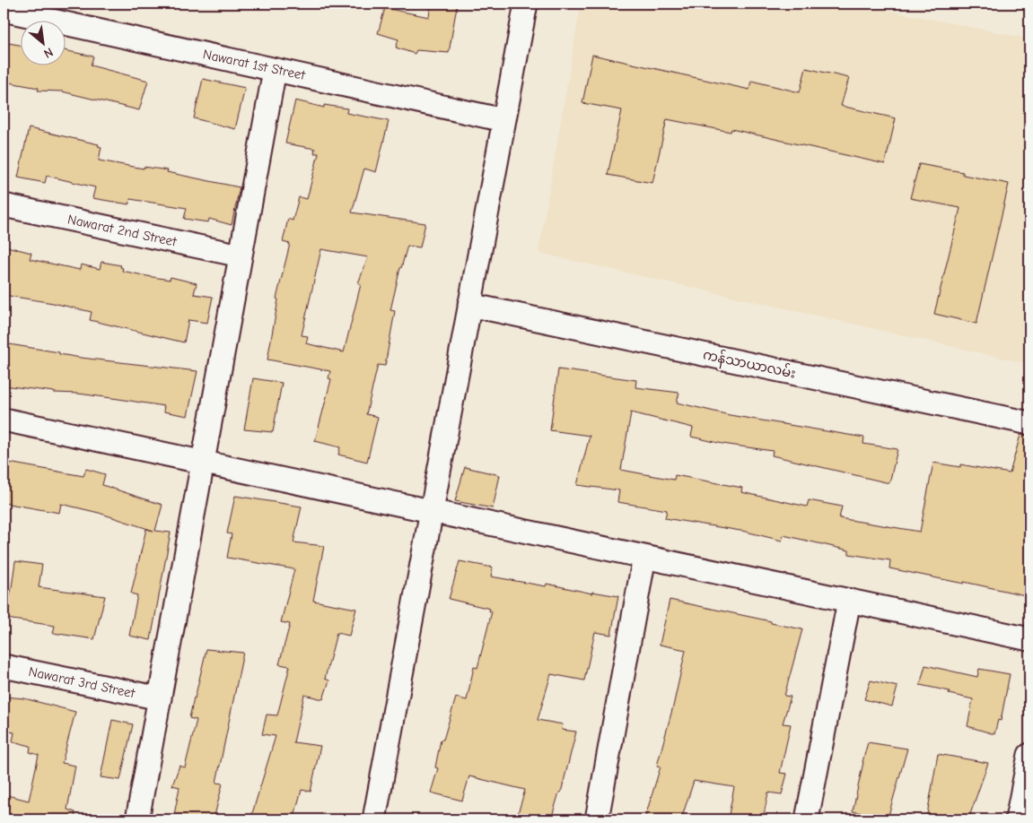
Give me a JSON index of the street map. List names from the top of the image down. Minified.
{"streets":{"street":["Nawarat 1st Street","Nawarat 2nd Street","ကန်သာယာလမ်း","Nawarat 3rd Street"]},"north":"bottom right"}
